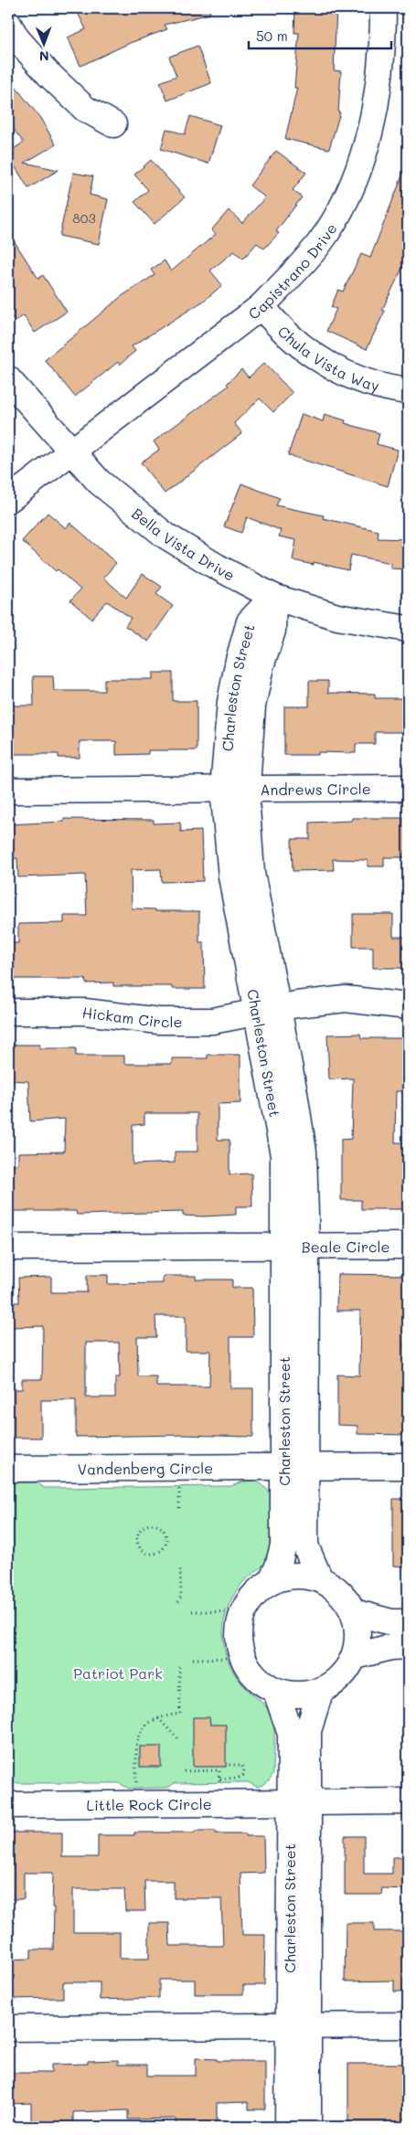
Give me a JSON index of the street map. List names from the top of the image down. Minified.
{"streets":{"street":["Capistrano Drive","Chula Vista Way","Bella Vista Drive","Charleston Street","Andrews Circle","Hickam Circle","Beale Circle","Vandenberg Circle","Little Rock Circle"]},"crossings":[["Capistrano Drive","Chula Vista Way"],["Capistrano Drive","Bella Vista Drive"],["Bella Vista Drive","Charleston Street"],["Charleston Street","Andrews Circle"],["Charleston Street","Hickam Circle"],["Charleston Street","Beale Circle"],["Charleston Street","Vandenberg Circle"],["Charleston Street","Little Rock Circle"]],"parks":["Patriot Park"],"house_numbers":["803"],"scale_bar":"50 m","north":"bottom"}
